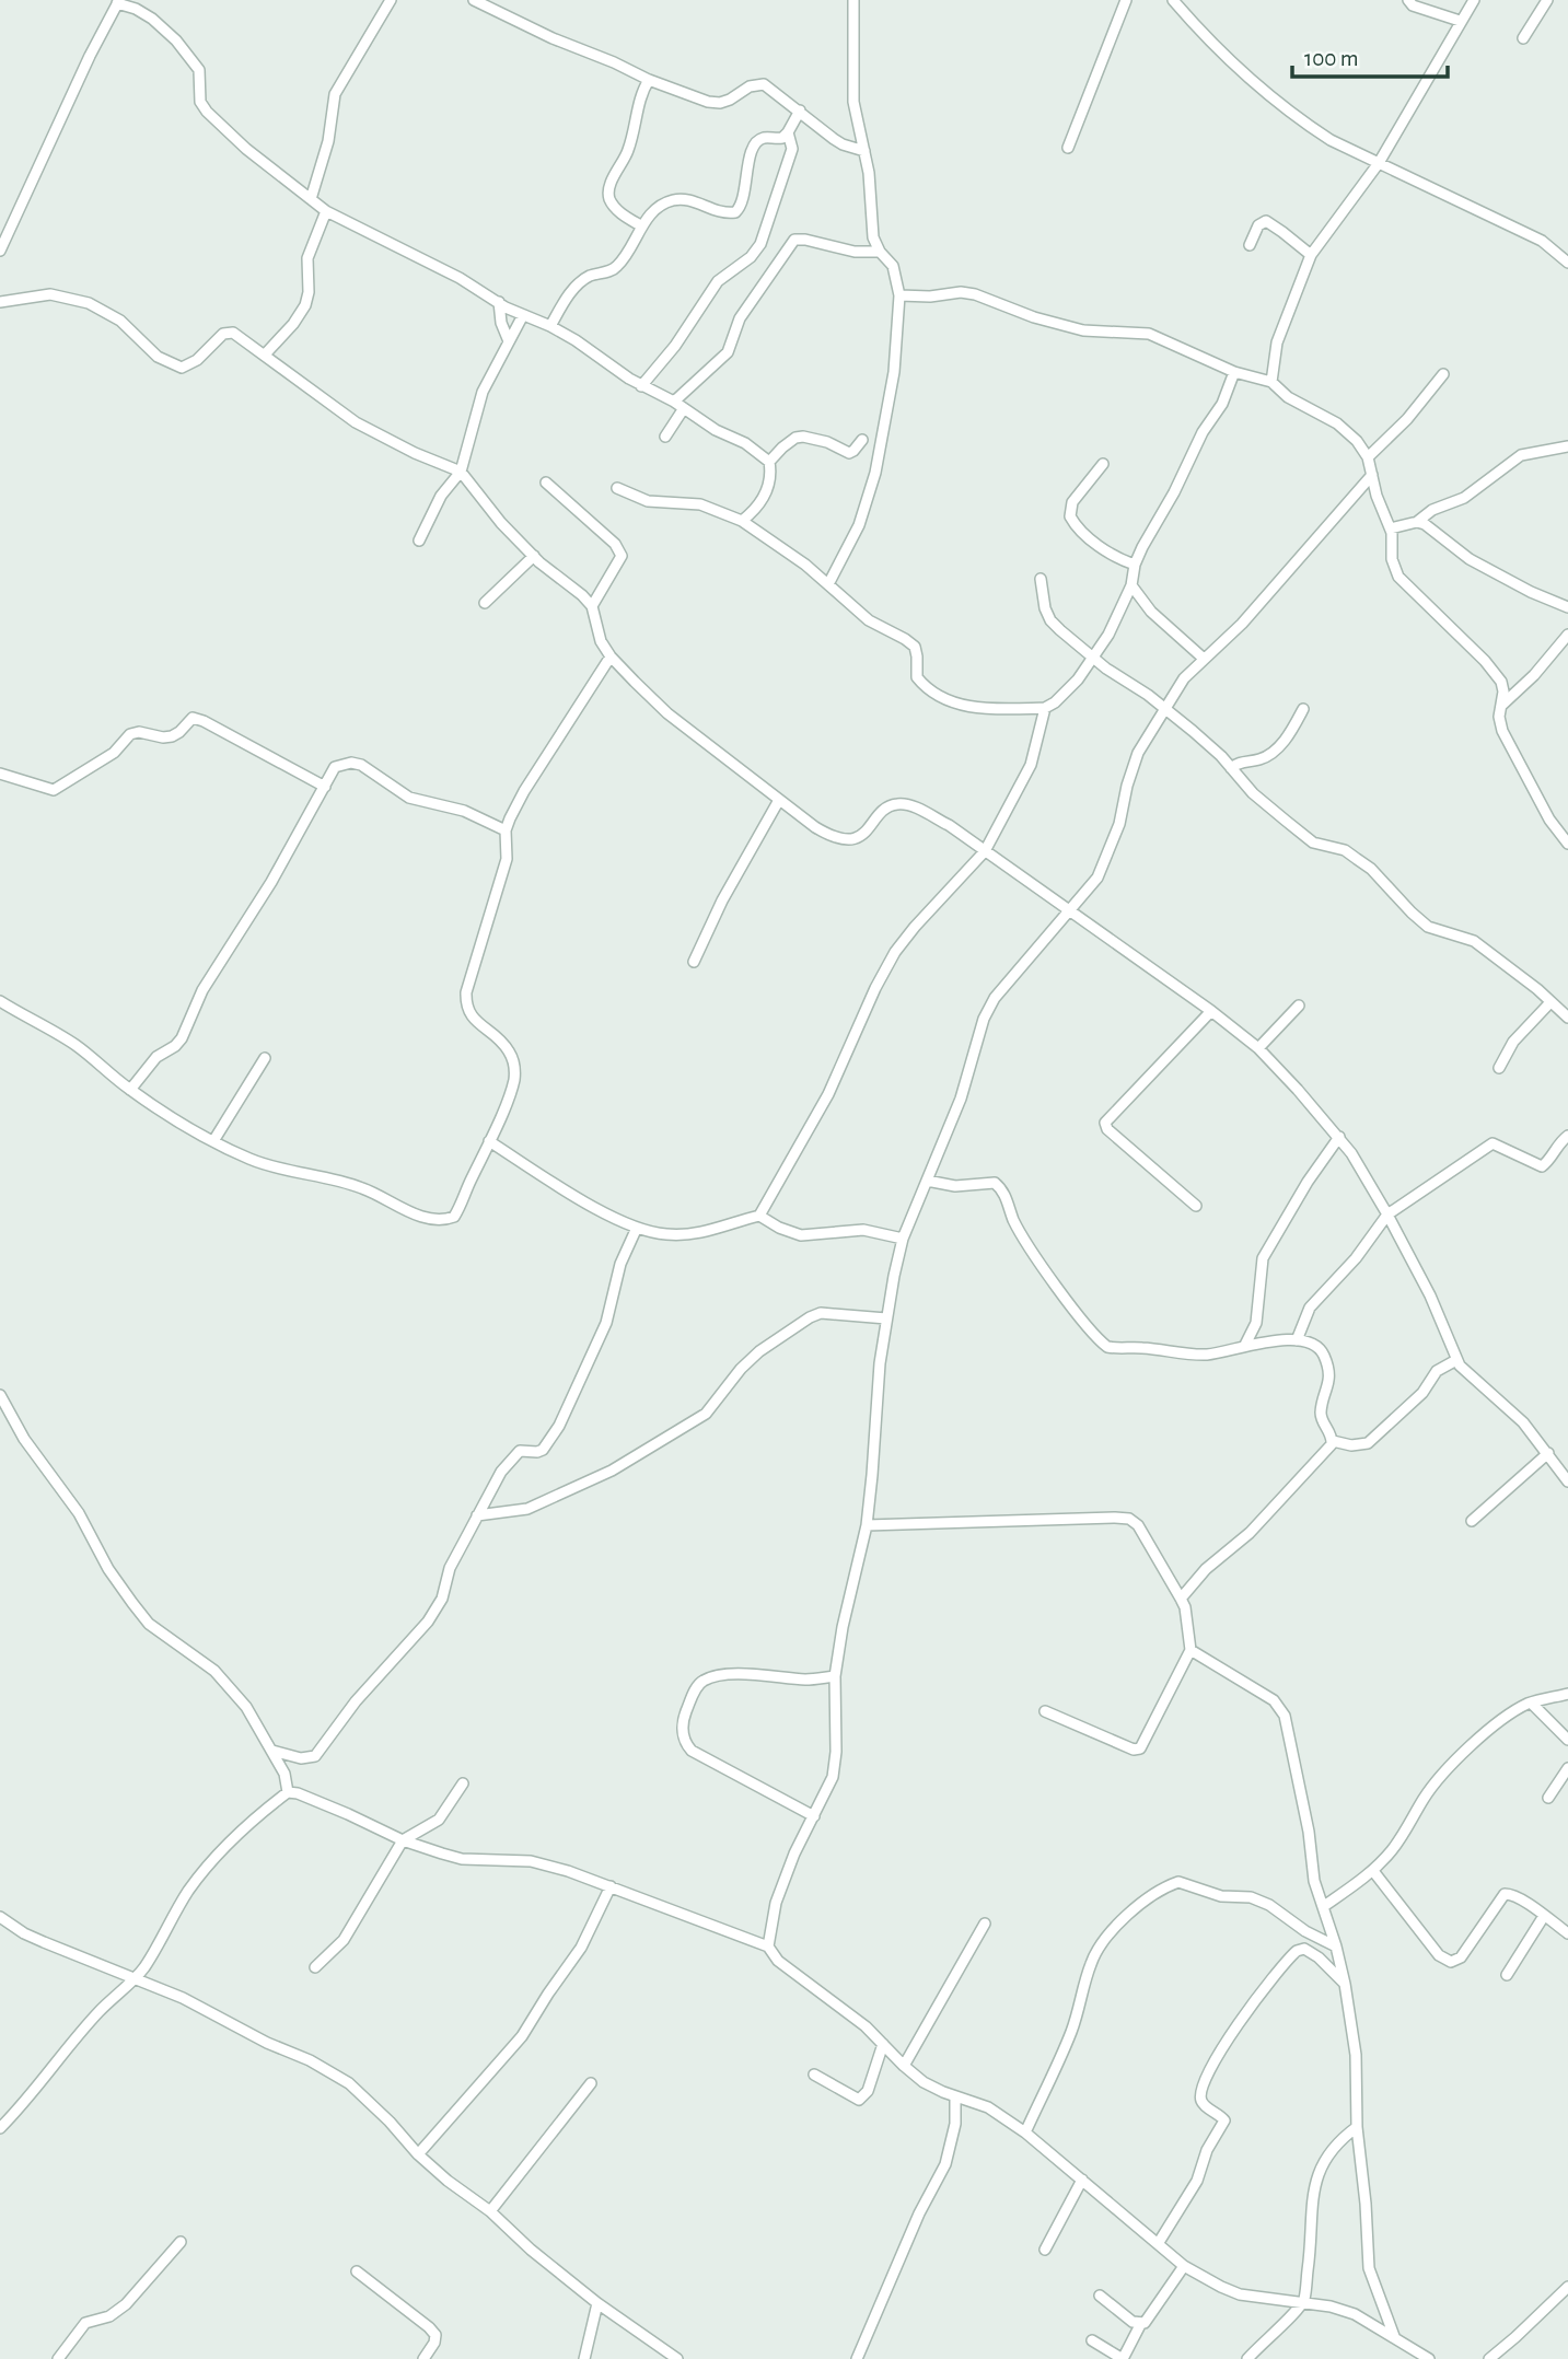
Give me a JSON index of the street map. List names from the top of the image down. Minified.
{"scale_bar":"100 m"}
